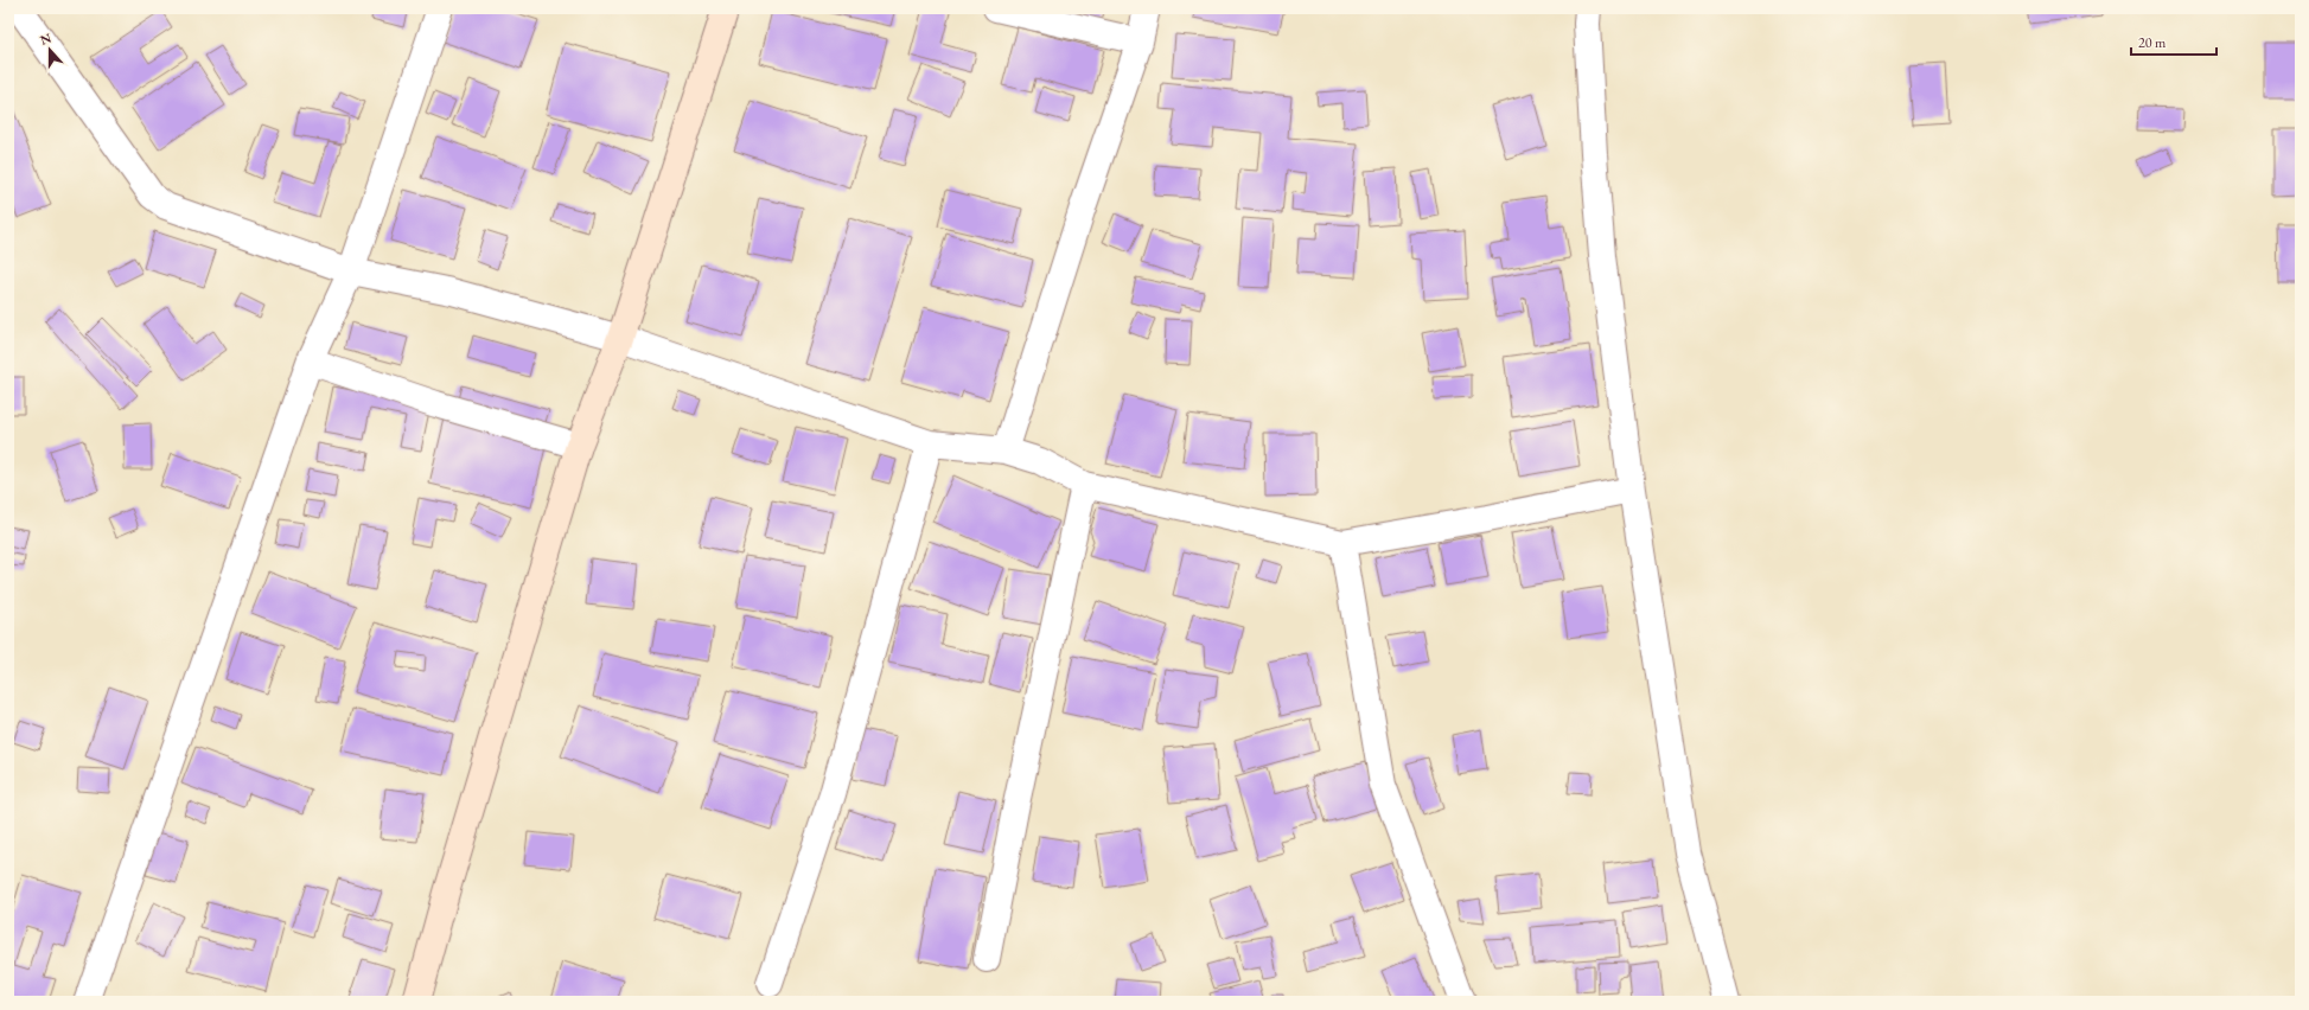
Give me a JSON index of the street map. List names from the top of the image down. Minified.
{"scale_bar":"20 m","north":"top"}
